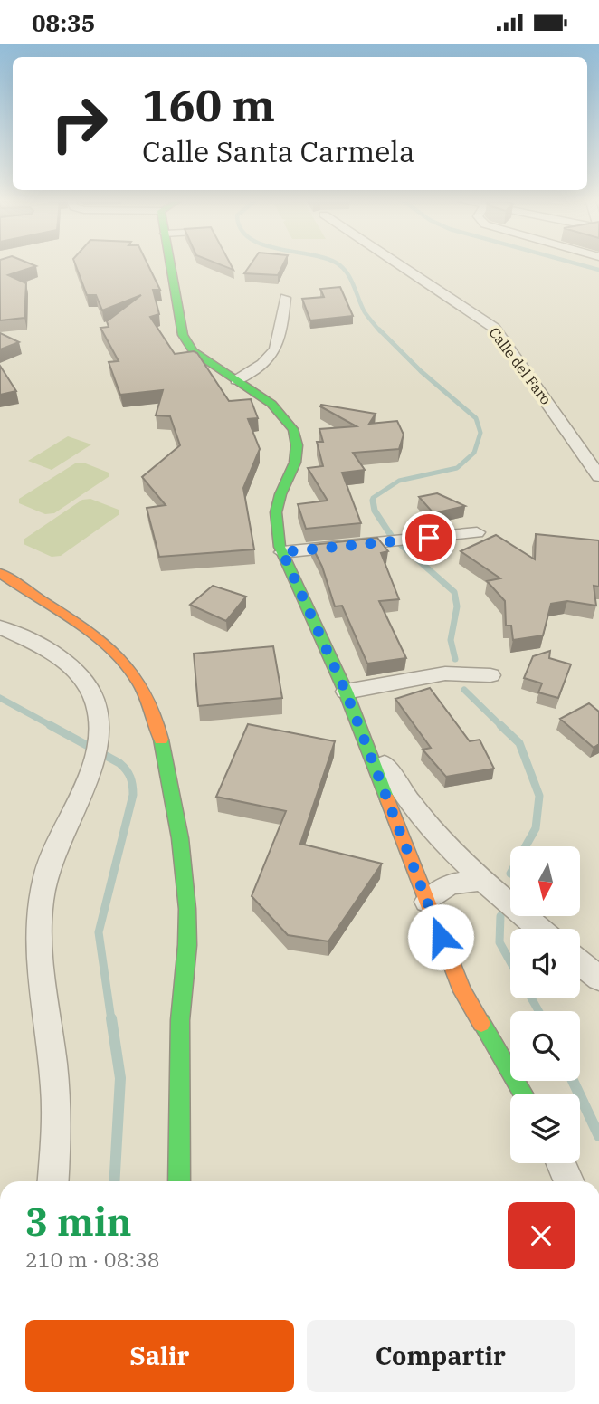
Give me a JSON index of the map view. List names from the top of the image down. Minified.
{"streets":{"street":["Calle del Faro"]},"north":"bottom","page":{"status":"08:35","turn":["160 m","Calle Santa Carmela"],"heading":["3 min","210 m · 08:38"],"buttons":["Salir","Compartir"]}}
